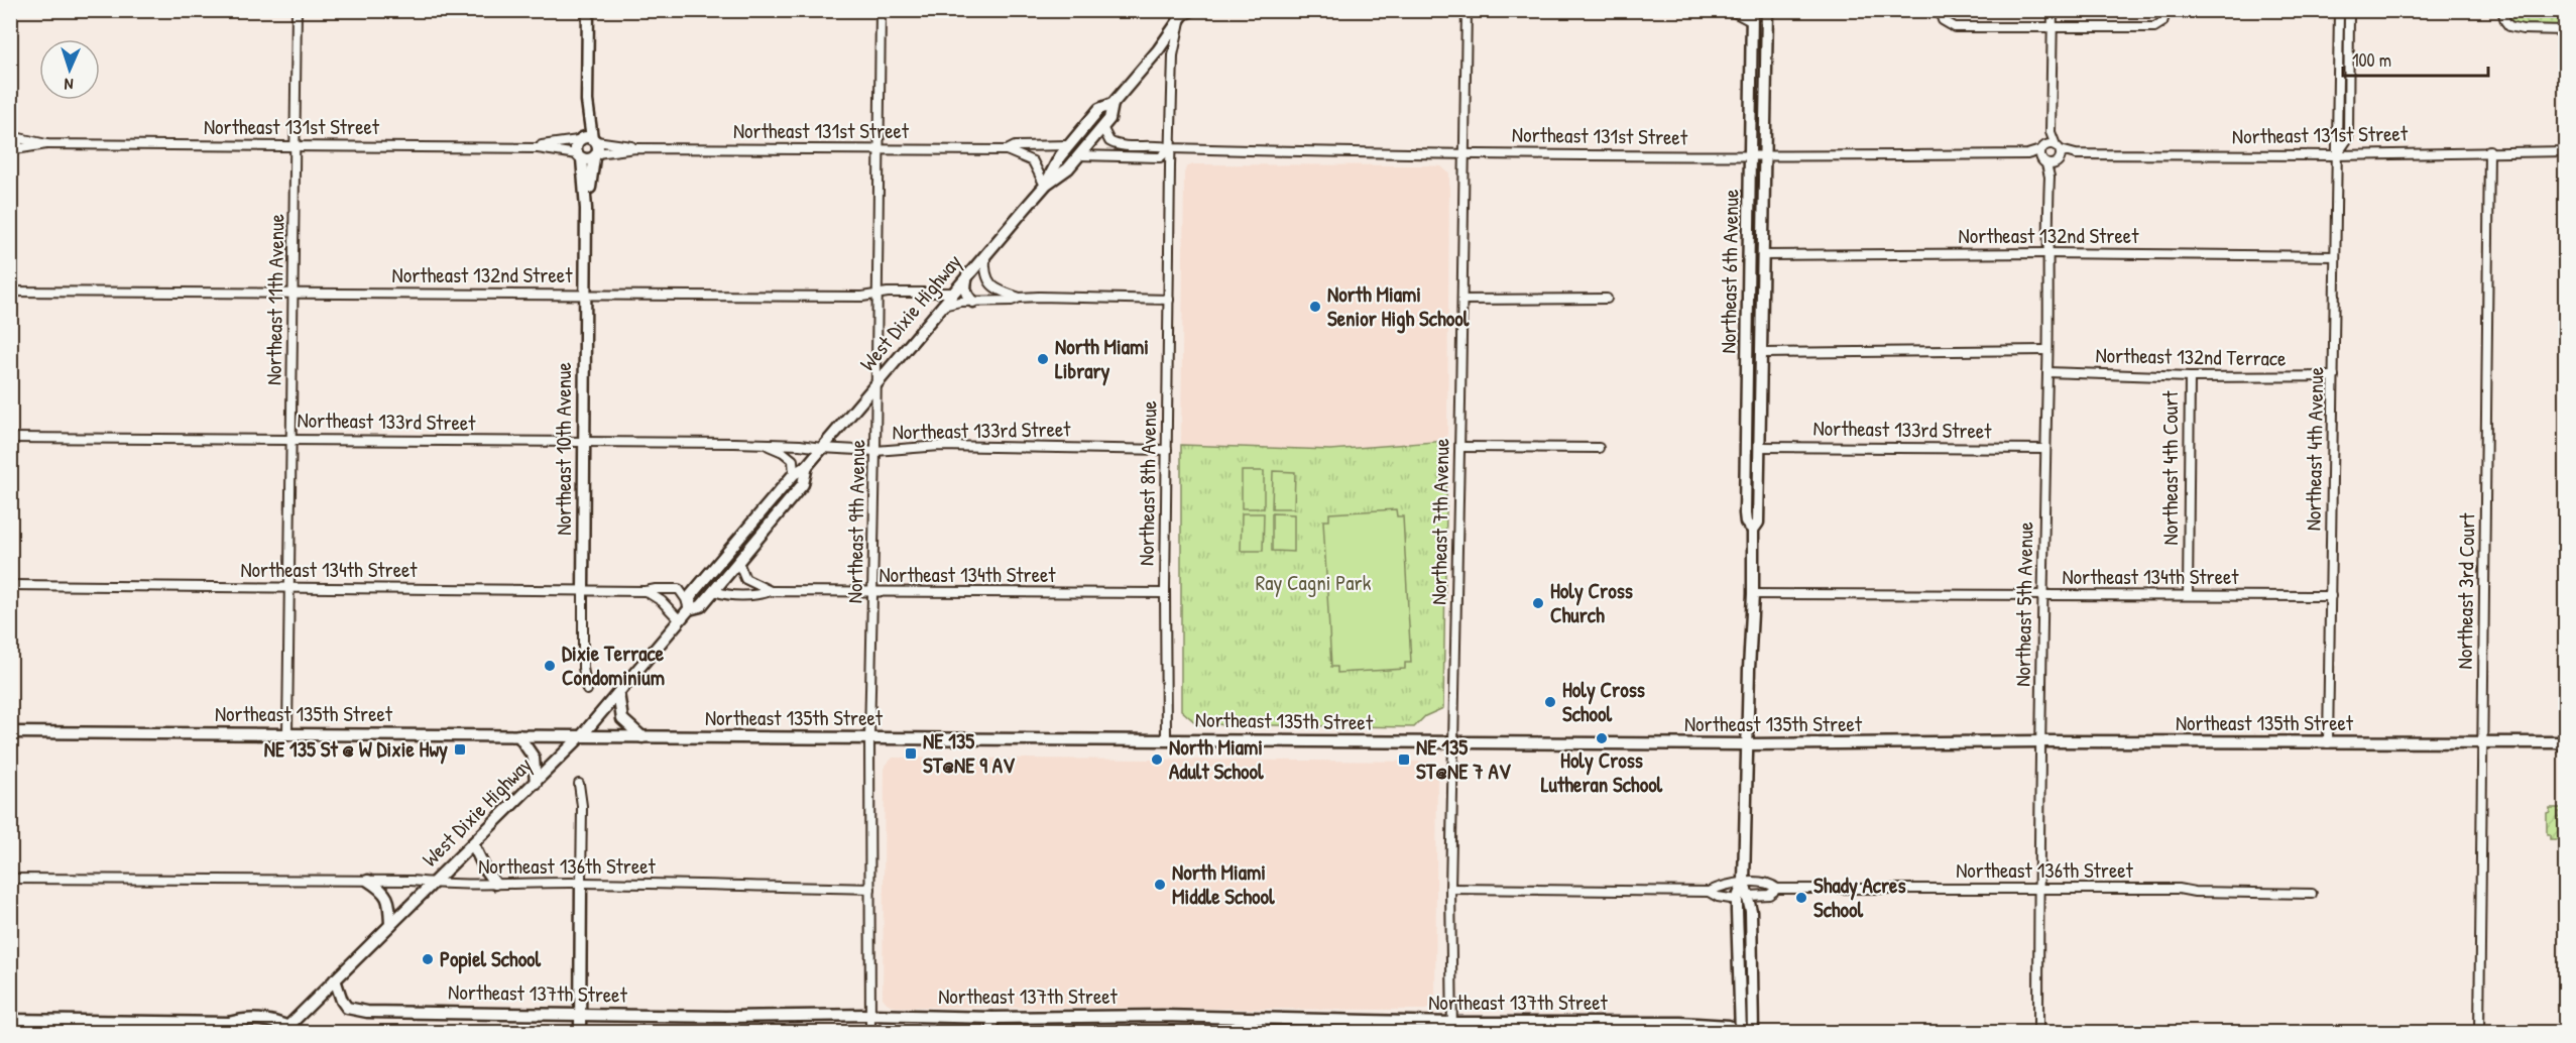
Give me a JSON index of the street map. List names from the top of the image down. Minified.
{"streets":{"main road":["Northeast 6th Avenue","West Dixie Highway","Northeast 10th Avenue","Northeast 135th Street","Northeast 137th Street"],"street":["Northeast 131st Street","Northeast 132nd Street","Northeast 11th Avenue","Northeast 132nd Terrace","Northeast 133rd Street","Northeast 4th Avenue","Northeast 4th Court","Northeast 8th Avenue","Northeast 9th Avenue","Northeast 7th Avenue","Northeast 134th Street","Northeast 3rd Court","Northeast 5th Avenue","Northeast 136th Street"]},"crossings":[["Northeast 131st Street","Northeast 6th Avenue"],["Northeast 131st Street","Northeast 11th Avenue"],["Northeast 131st Street","West Dixie Highway"],["Northeast 131st Street","Northeast 10th Avenue"],["Northeast 131st Street","Northeast 4th Avenue"],["Northeast 131st Street","Northeast 8th Avenue"],["Northeast 131st Street","Northeast 9th Avenue"],["Northeast 131st Street","Northeast 7th Avenue"],["Northeast 131st Street","Northeast 3rd Court"],["Northeast 131st Street","Northeast 5th Avenue"],["Northeast 132nd Street","Northeast 6th Avenue"],["Northeast 132nd Street","Northeast 11th Avenue"],["Northeast 132nd Street","West Dixie Highway"],["Northeast 132nd Street","Northeast 10th Avenue"],["Northeast 132nd Street","Northeast 4th Avenue"],["Northeast 132nd Street","Northeast 9th Avenue"],["Northeast 132nd Street","Northeast 5th Avenue"],["Northeast 6th Avenue","Northeast 133rd Street"],["Northeast 6th Avenue","Northeast 134th Street"],["Northeast 6th Avenue","Northeast 135th Street"],["Northeast 6th Avenue","Northeast 136th Street"],["Northeast 11th Avenue","Northeast 133rd Street"],["Northeast 11th Avenue","Northeast 134th Street"],["Northeast 11th Avenue","Northeast 135th Street"],["West Dixie Highway","Northeast 133rd Street"],["West Dixie Highway","Northeast 8th Avenue"],["West Dixie Highway","Northeast 9th Avenue"],["West Dixie Highway","Northeast 134th Street"],["West Dixie Highway","Northeast 135th Street"],["West Dixie Highway","Northeast 136th Street"],["West Dixie Highway","Northeast 137th Street"],["Northeast 132nd Terrace","Northeast 4th Avenue"],["Northeast 132nd Terrace","Northeast 4th Court"],["Northeast 132nd Terrace","Northeast 5th Avenue"],["Northeast 133rd Street","Northeast 10th Avenue"],["Northeast 133rd Street","Northeast 8th Avenue"],["Northeast 133rd Street","Northeast 9th Avenue"],["Northeast 133rd Street","Northeast 5th Avenue"],["Northeast 10th Avenue","Northeast 134th Street"],["Northeast 4th Avenue","Northeast 134th Street"],["Northeast 4th Avenue","Northeast 135th Street"],["Northeast 4th Court","Northeast 134th Street"],["Northeast 8th Avenue","Northeast 134th Street"],["Northeast 8th Avenue","Northeast 135th Street"],["Northeast 9th Avenue","Northeast 134th Street"],["Northeast 9th Avenue","Northeast 135th Street"],["Northeast 9th Avenue","Northeast 136th Street"],["Northeast 9th Avenue","Northeast 137th Street"],["Northeast 7th Avenue","Northeast 135th Street"],["Northeast 7th Avenue","Northeast 136th Street"],["Northeast 7th Avenue","Northeast 137th Street"],["Northeast 134th Street","Northeast 5th Avenue"],["Northeast 3rd Court","Northeast 135th Street"],["Northeast 5th Avenue","Northeast 135th Street"],["Northeast 5th Avenue","Northeast 136th Street"]],"parks":["Ray Cagni Park"],"places":{"other":["North Miami Senior High School","North Miami Library","Holy Cross Church","Dixie Terrace Condominium","Holy Cross School","Holy Cross Lutheran School","North Miami Adult School","North Miami Middle School","Shady Acres School","Popiel School"],"transit":["NE 135 St @ W Dixie Hwy","NE 135 ST@NE 9 AV","NE 135 ST@NE 7 AV"]},"scale_bar":"100 m","north":"bottom"}
